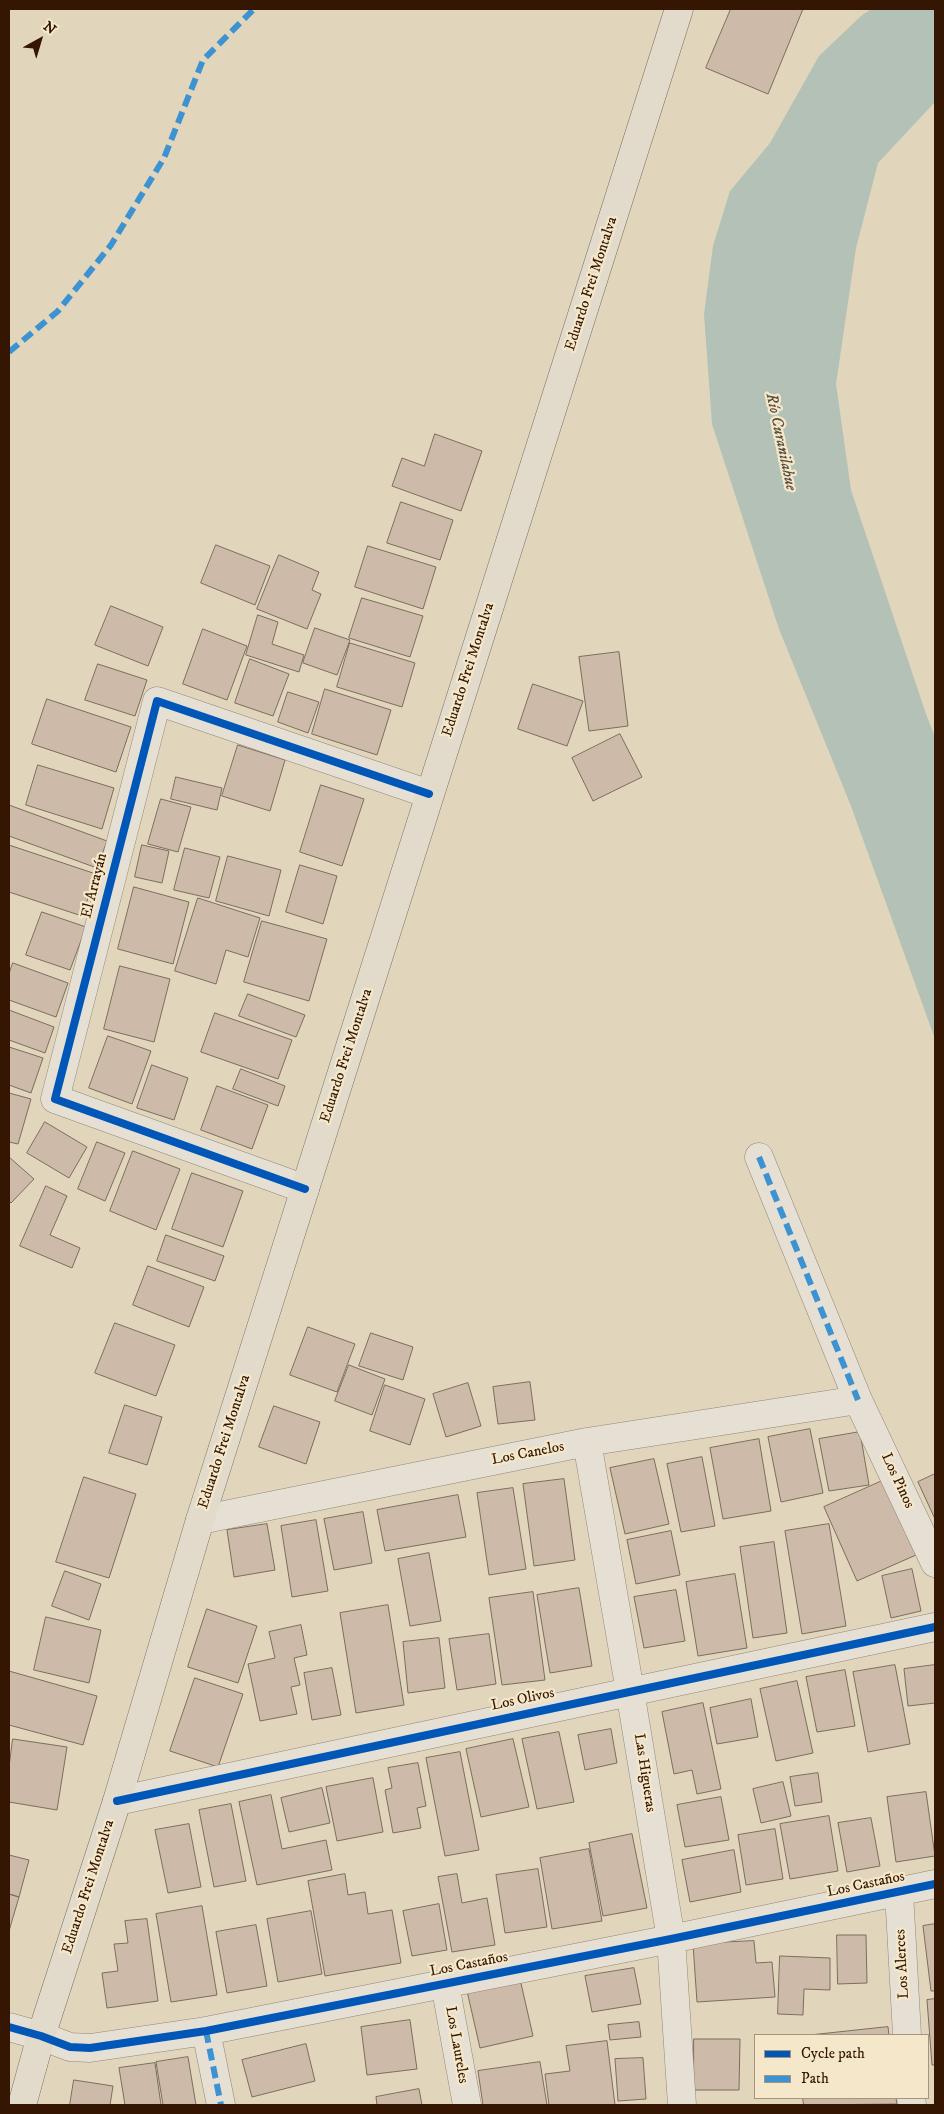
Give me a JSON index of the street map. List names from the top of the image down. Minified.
{"streets":{"main road":["Eduardo Frei Montalva"],"street":["El Arrayán","Los Canelos","Los Pinos","Los Olivos","Las Higueras","Los Castaños","Los Alerces","Los Laureles"]},"crossings":[["Eduardo Frei Montalva","El Arrayán"],["Eduardo Frei Montalva","Los Canelos"],["Eduardo Frei Montalva","Los Olivos"],["Eduardo Frei Montalva","Los Castaños"],["Los Canelos","Los Pinos"],["Los Canelos","Las Higueras"],["Los Olivos","Las Higueras"],["Las Higueras","Los Castaños"],["Los Castaños","Los Alerces"],["Los Castaños","Los Laureles"]],"water":["Río Curanilahue"],"legend":["Cycle path","Path"],"north":"top right"}
